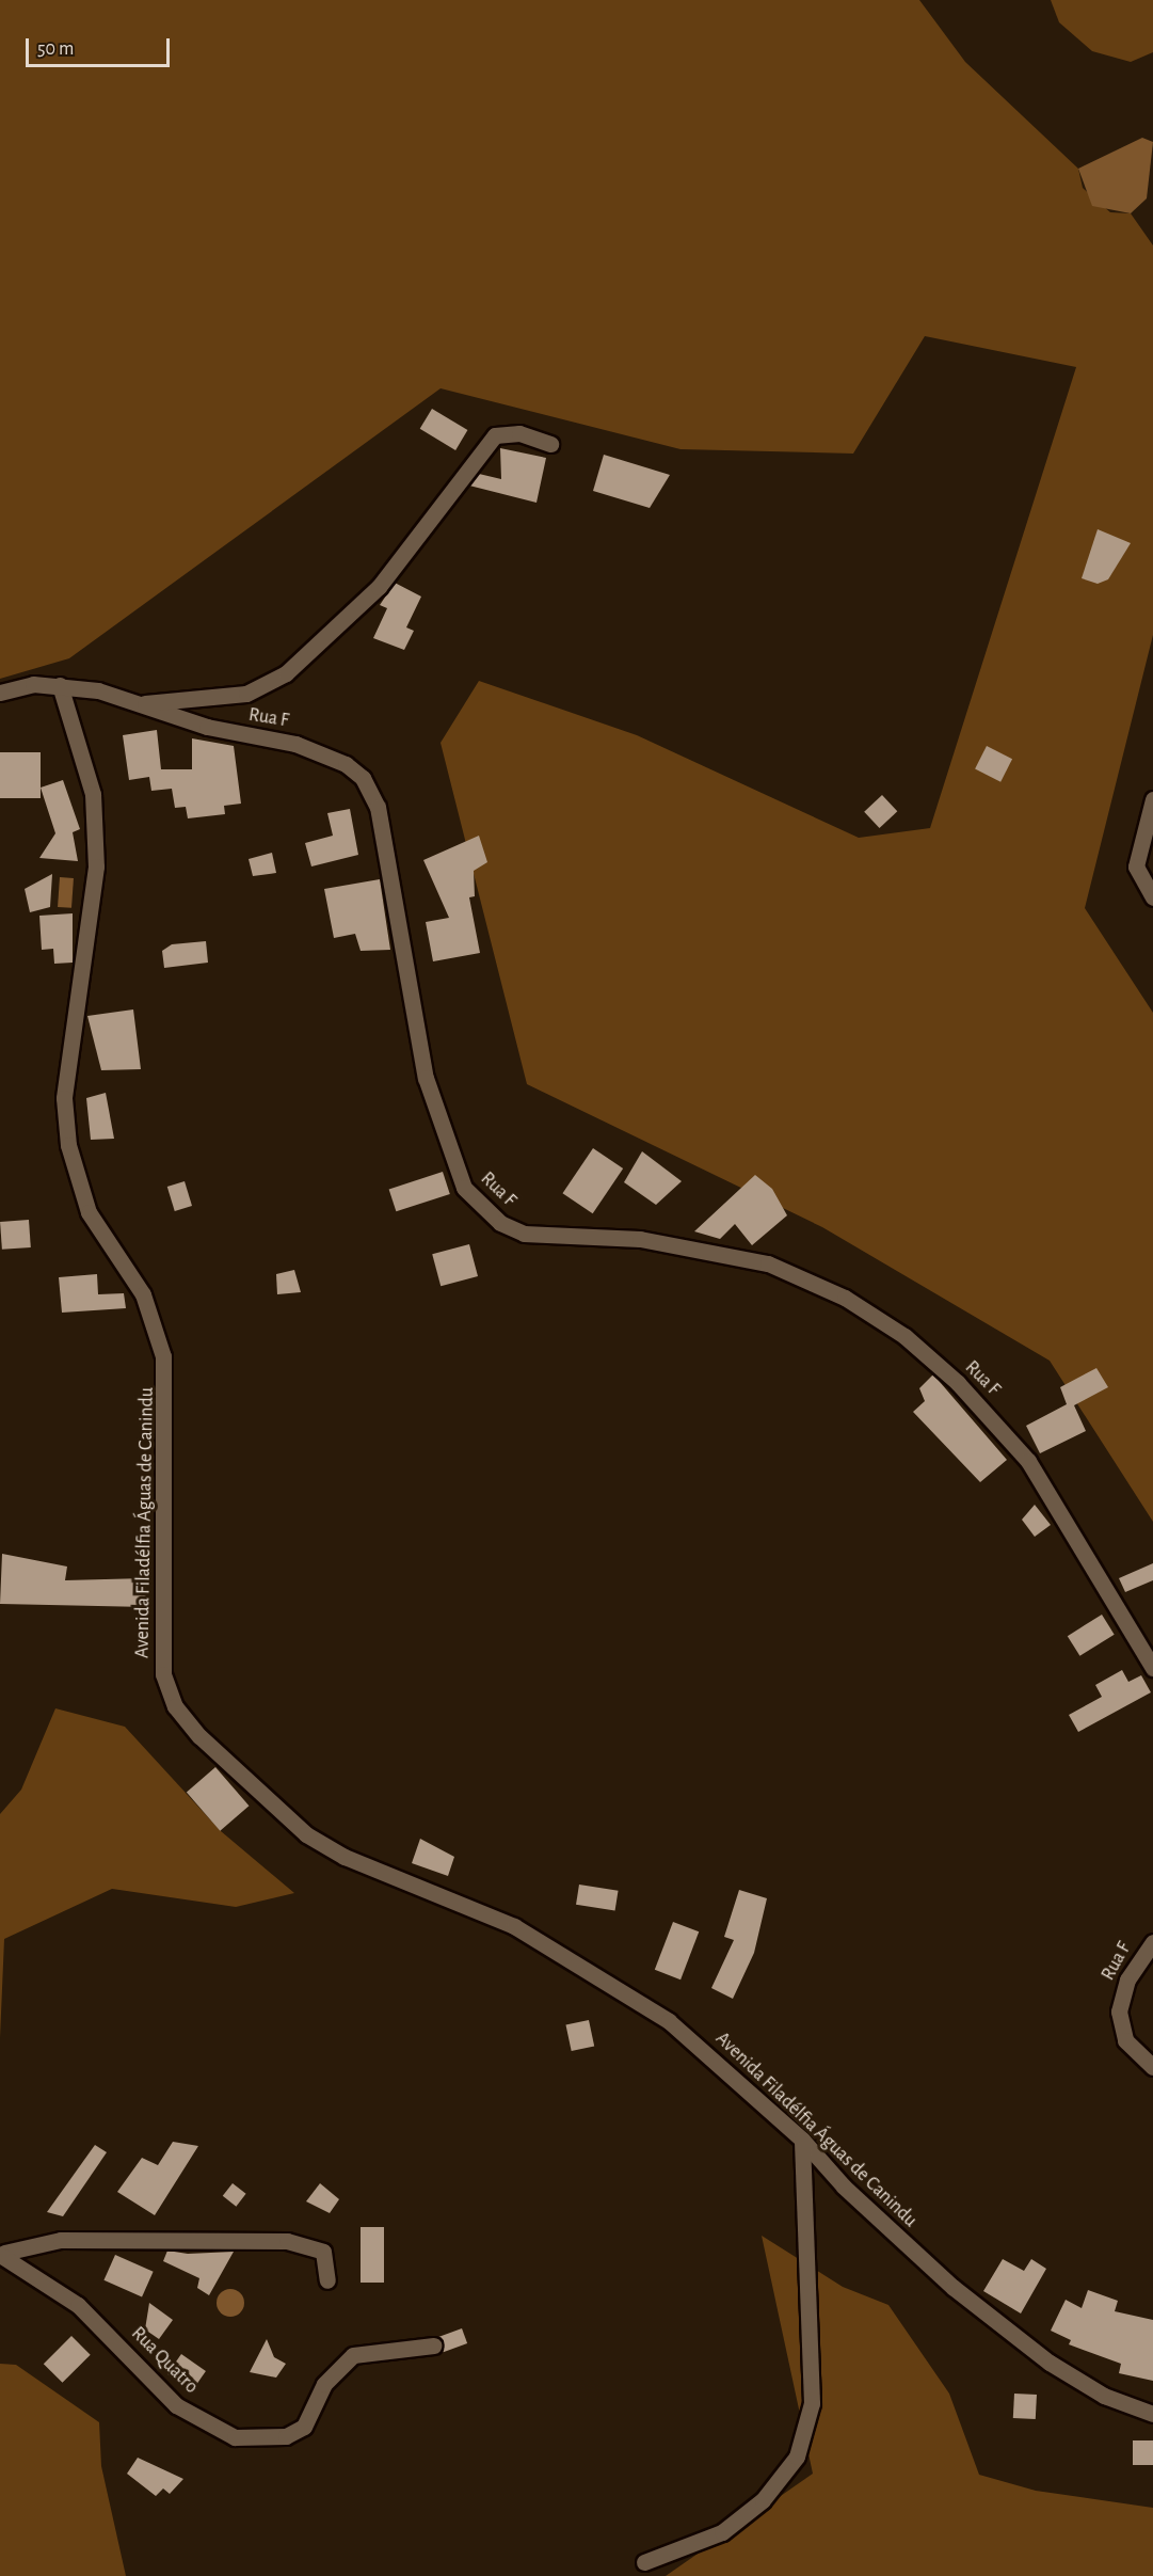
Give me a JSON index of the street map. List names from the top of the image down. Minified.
{"streets":{"street":["Rua F","Avenida Filadélfia Águas de Canindu","Rua Quatro"]},"crossings":[["Rua F","Avenida Filadélfia Águas de Canindu"]],"scale_bar":"50 m"}
